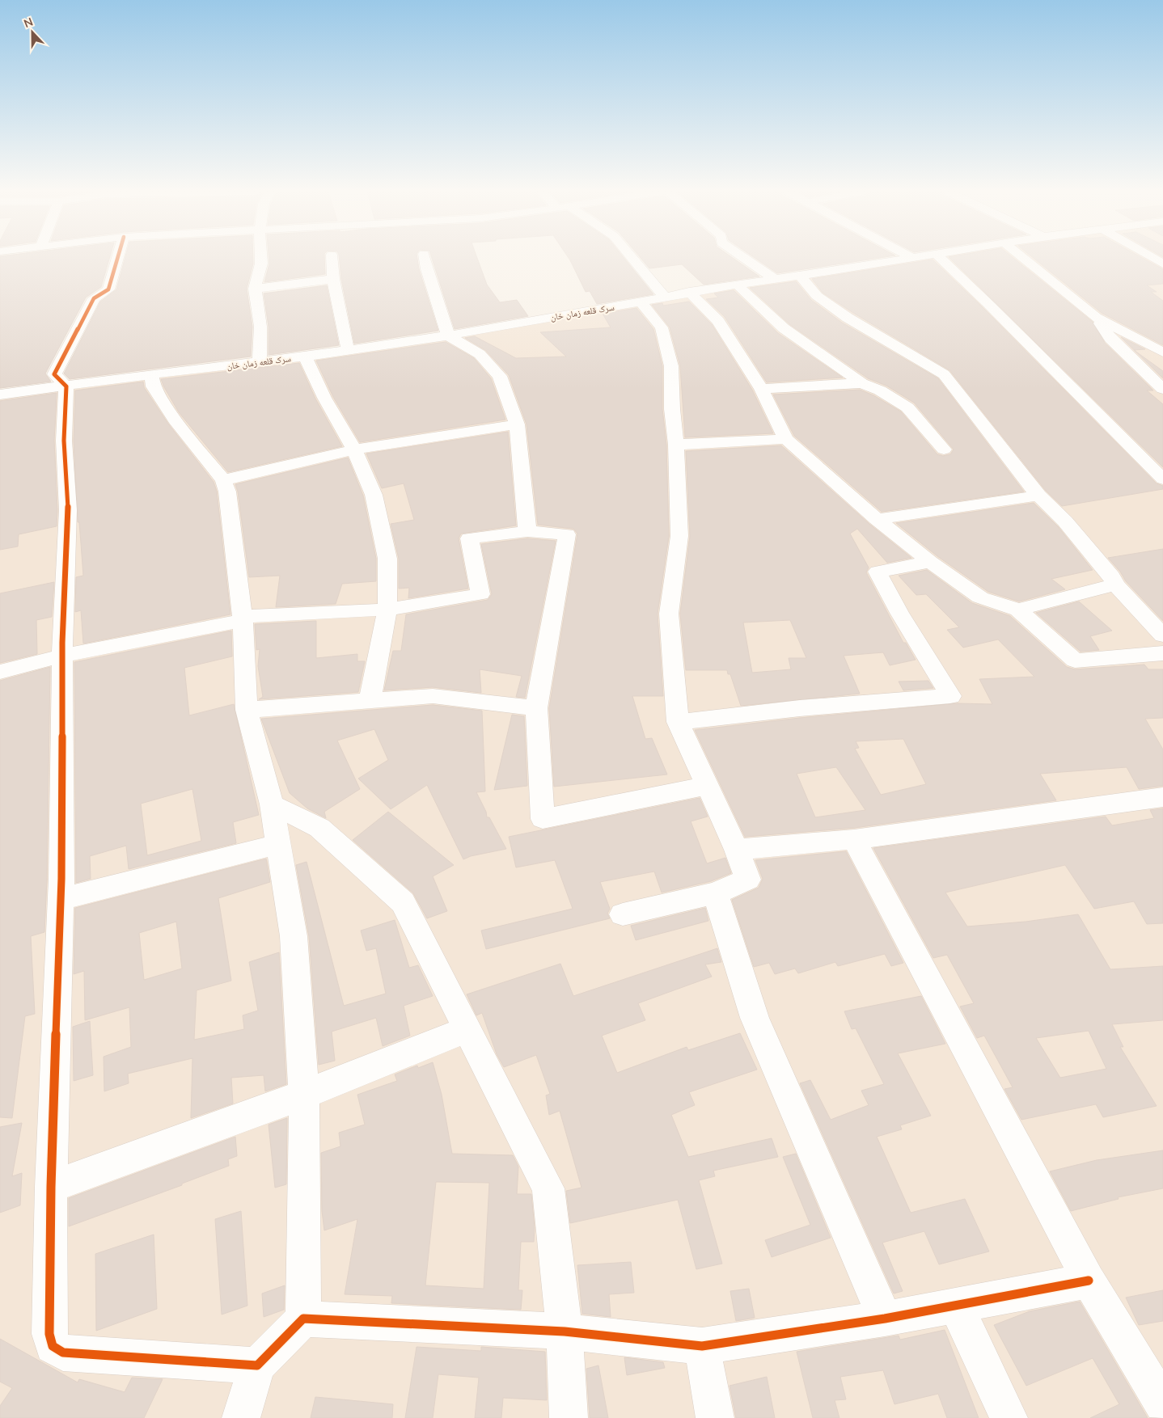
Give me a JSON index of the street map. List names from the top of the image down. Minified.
{"streets":{"street":["سرک قلعه زمان خان"]},"north":"top"}
